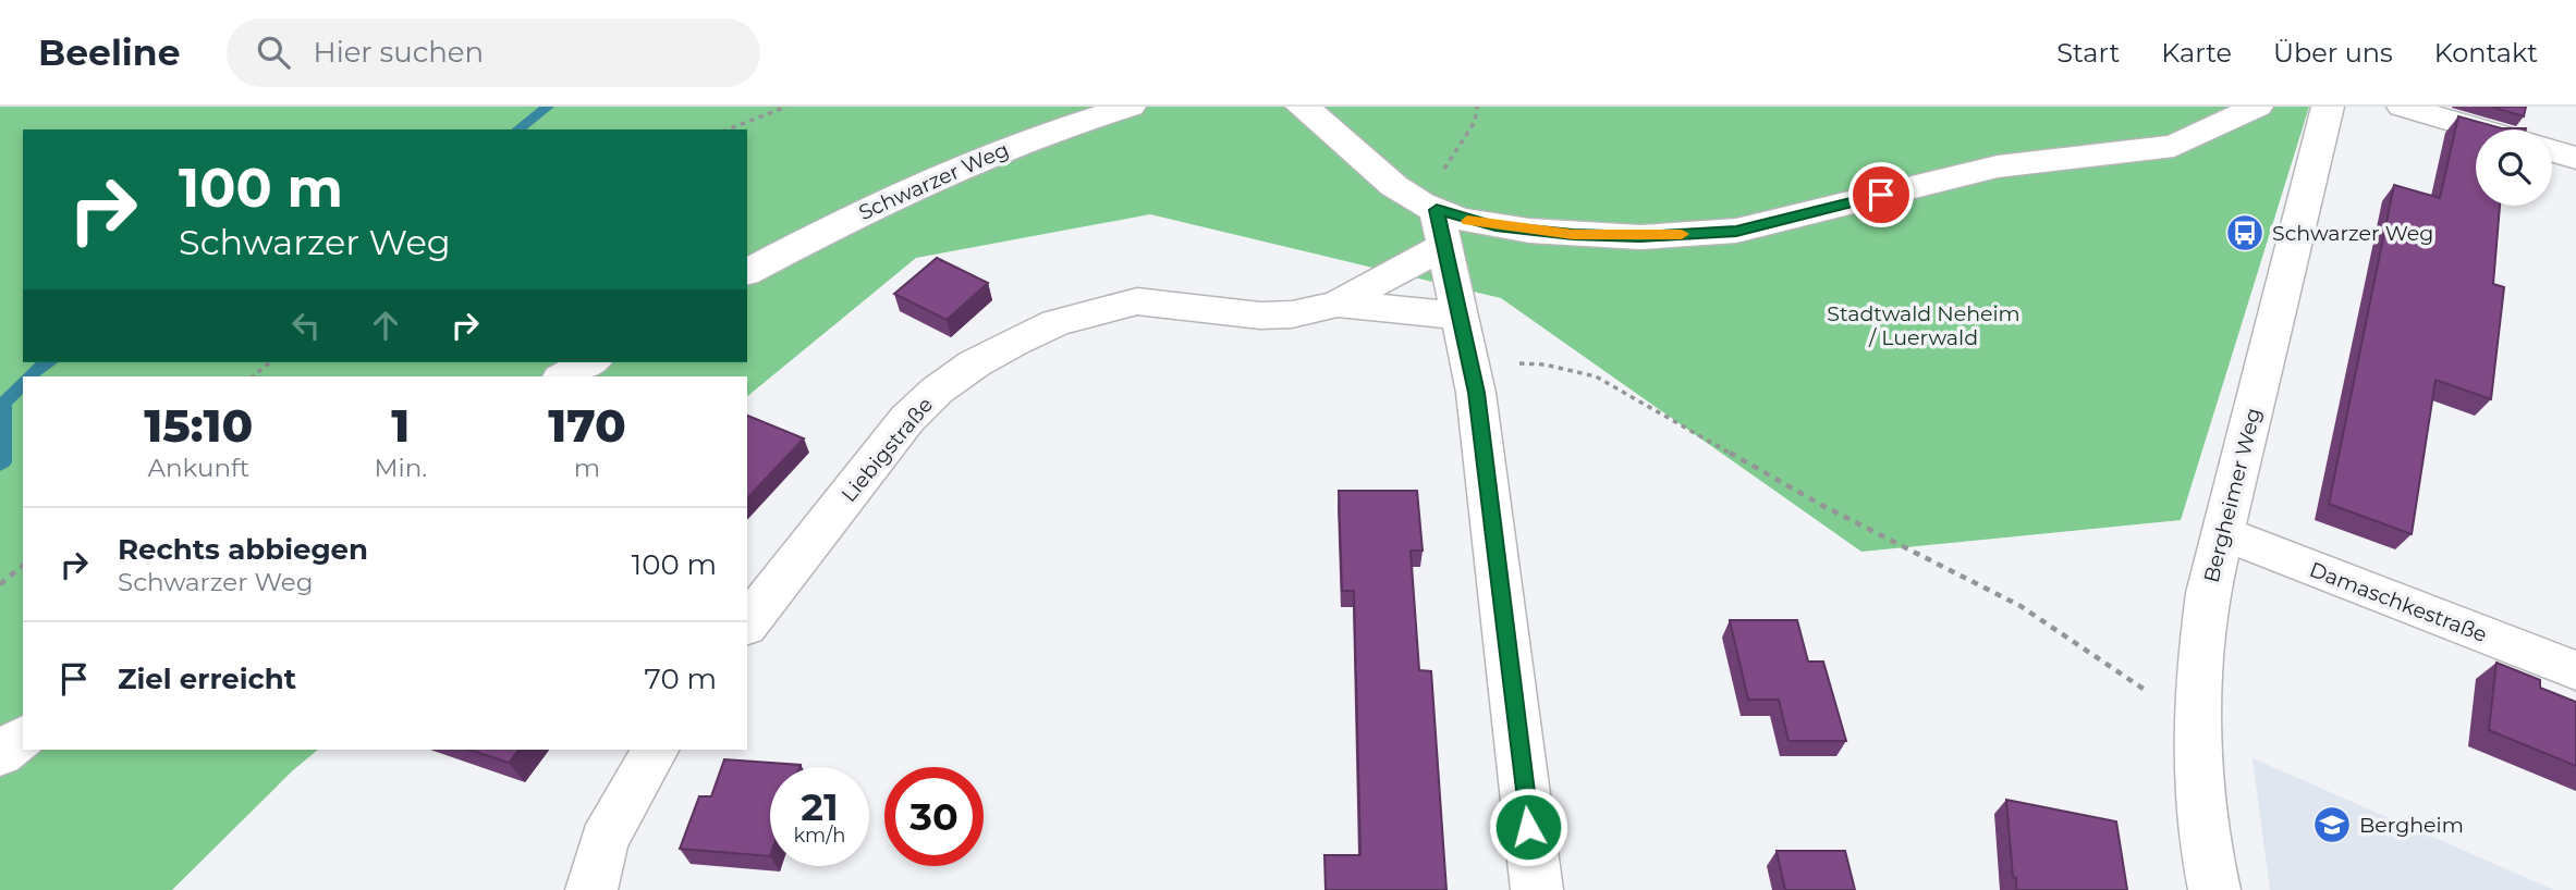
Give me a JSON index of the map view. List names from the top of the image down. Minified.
{"streets":{"street":["Schwarzer Weg","Liebigstraße","Bergheimer Weg","Damaschkestraße"]},"crossings":[["Bergheimer Weg","Damaschkestraße"]],"parks":["Stadtwald Neheim / Luerwald"],"places":{"bus stop":["Schwarzer Weg"],"school or university":["Bergheim"]},"page":{"header":"Beeline","search":"Hier suchen","nav":["Start","Karte","Über uns","Kontakt"],"turn":["100 m","Schwarzer Weg"],"eta":["15:10","Ankunft","1","Min.","170","m"],"list":[{"name":"Rechts abbiegen","note":"Schwarzer Weg","value":"100 m"},{"name":"Ziel erreicht","value":"70 m"}],"speed":"21 km/h","limit":"30"}}
